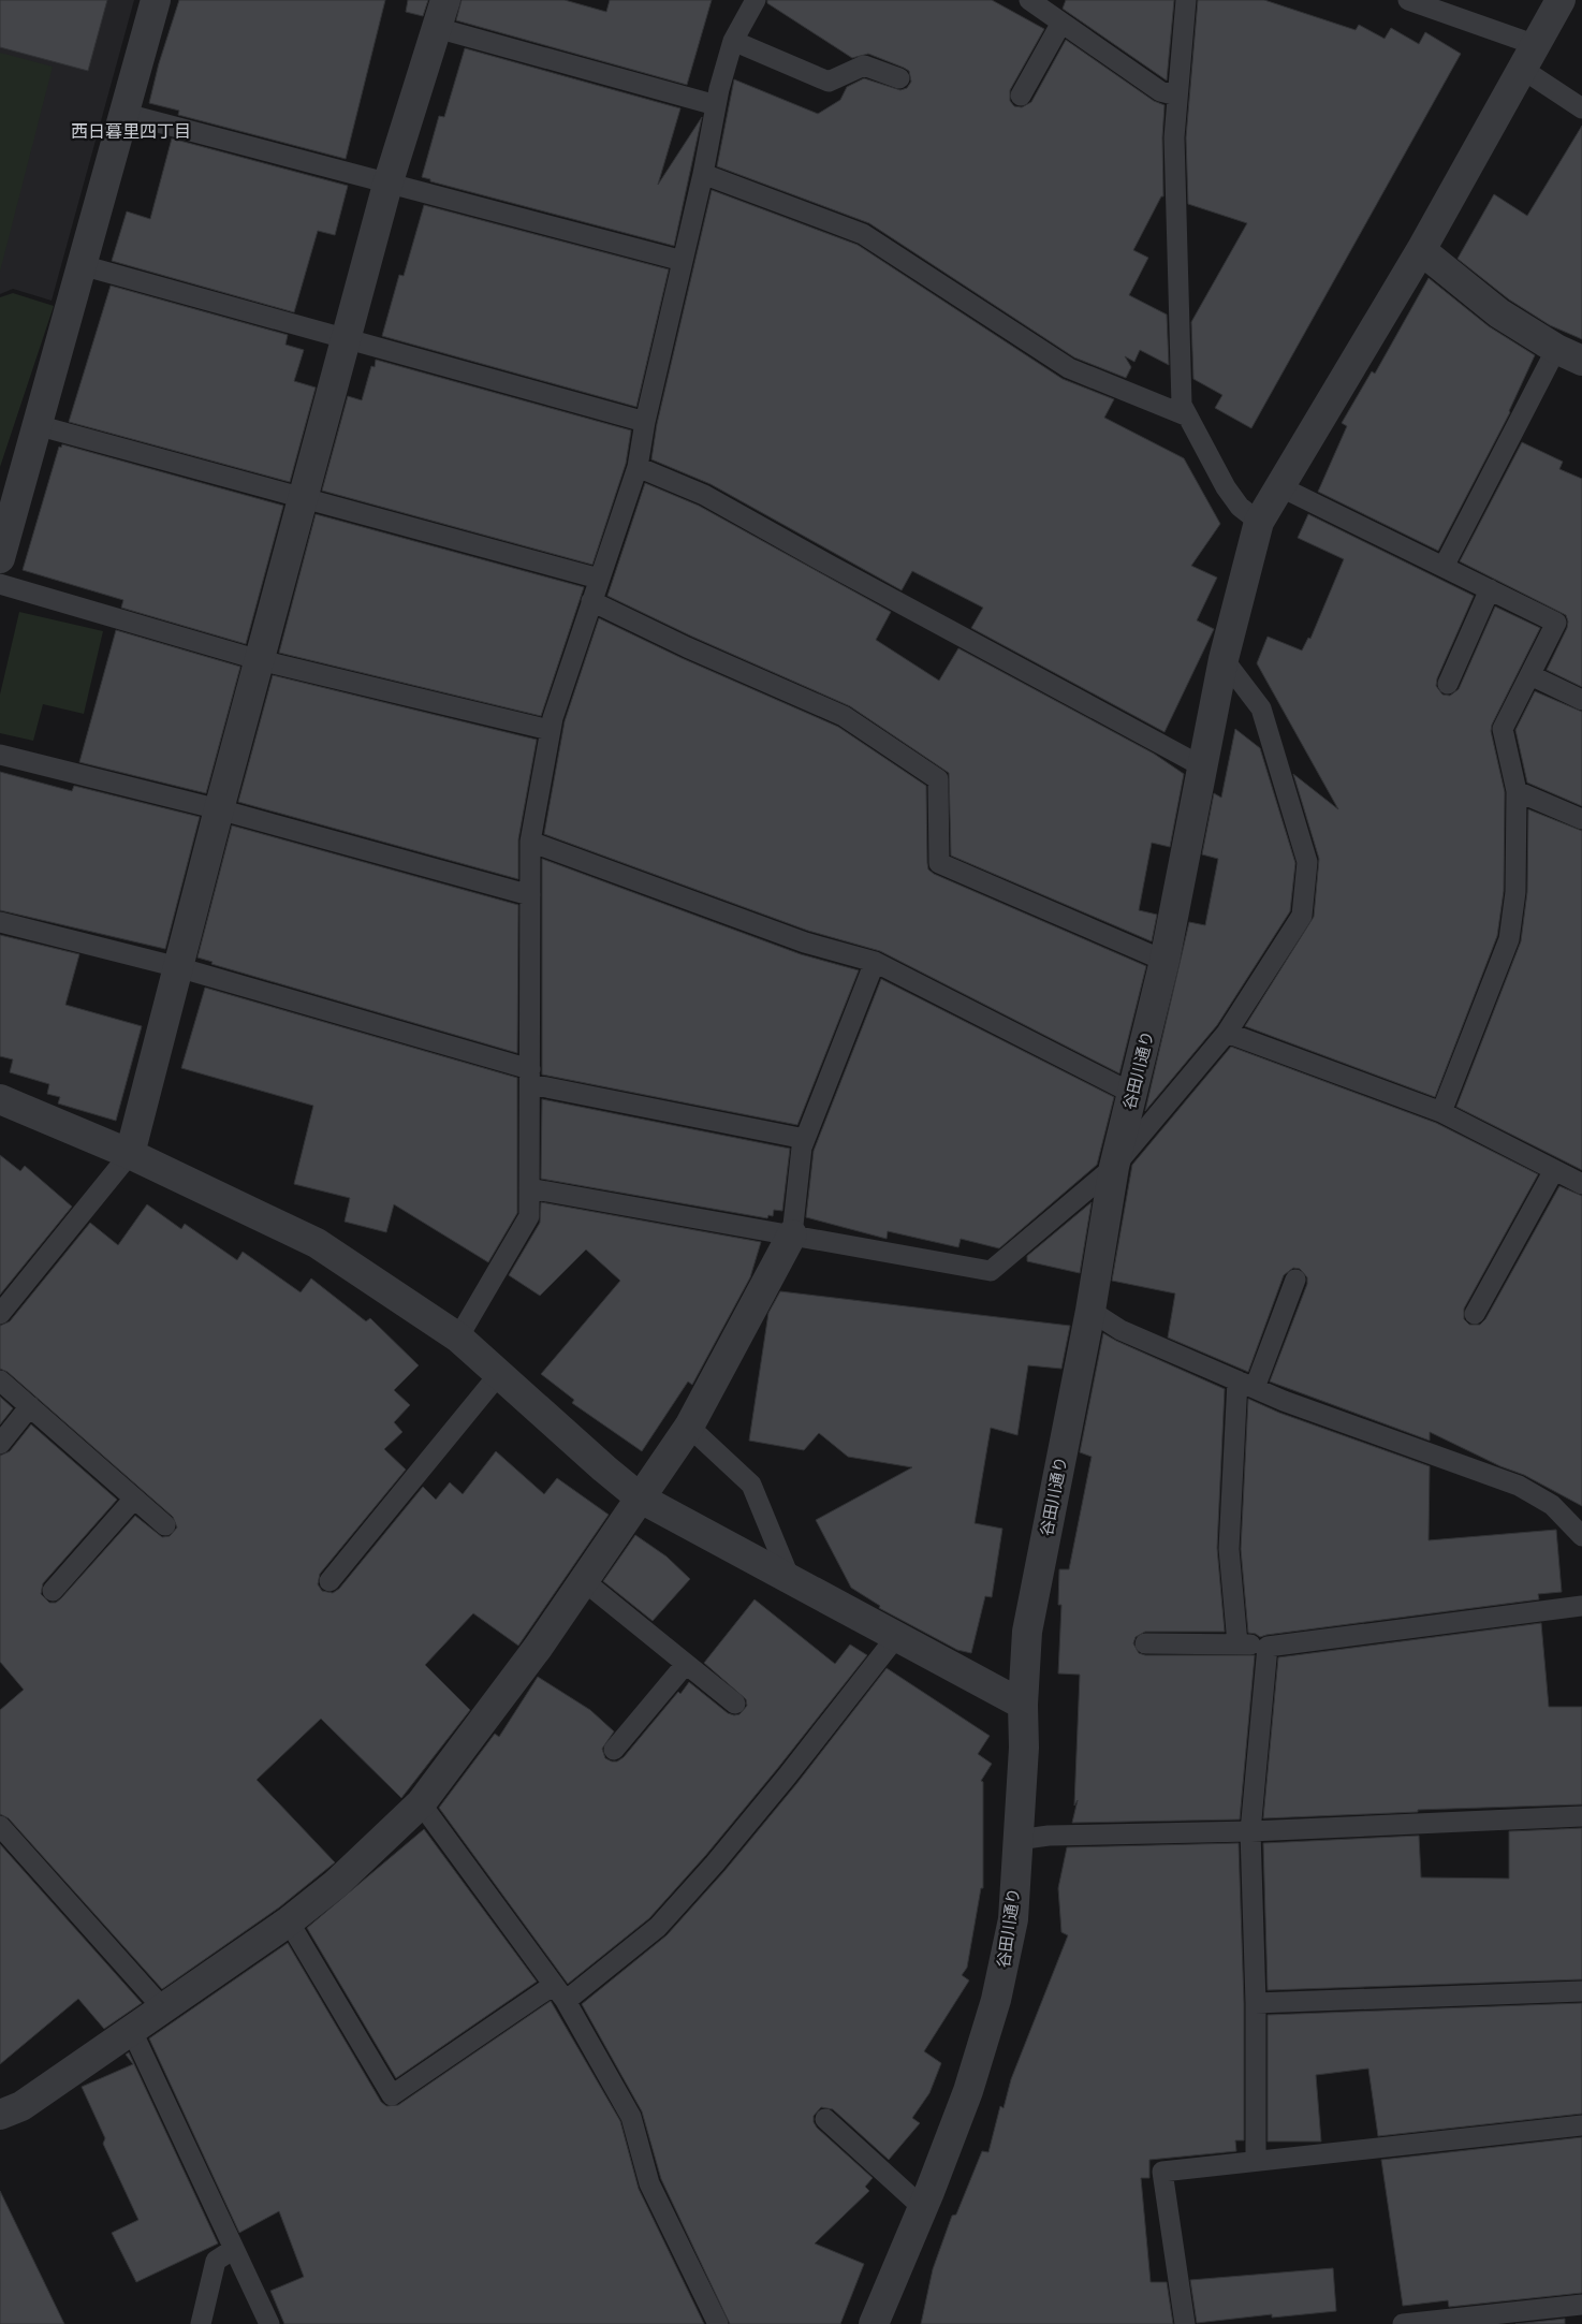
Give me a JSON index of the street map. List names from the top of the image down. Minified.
{"streets":{"street":["谷田川通り"]},"districts":["西日暮里四丁目"]}
